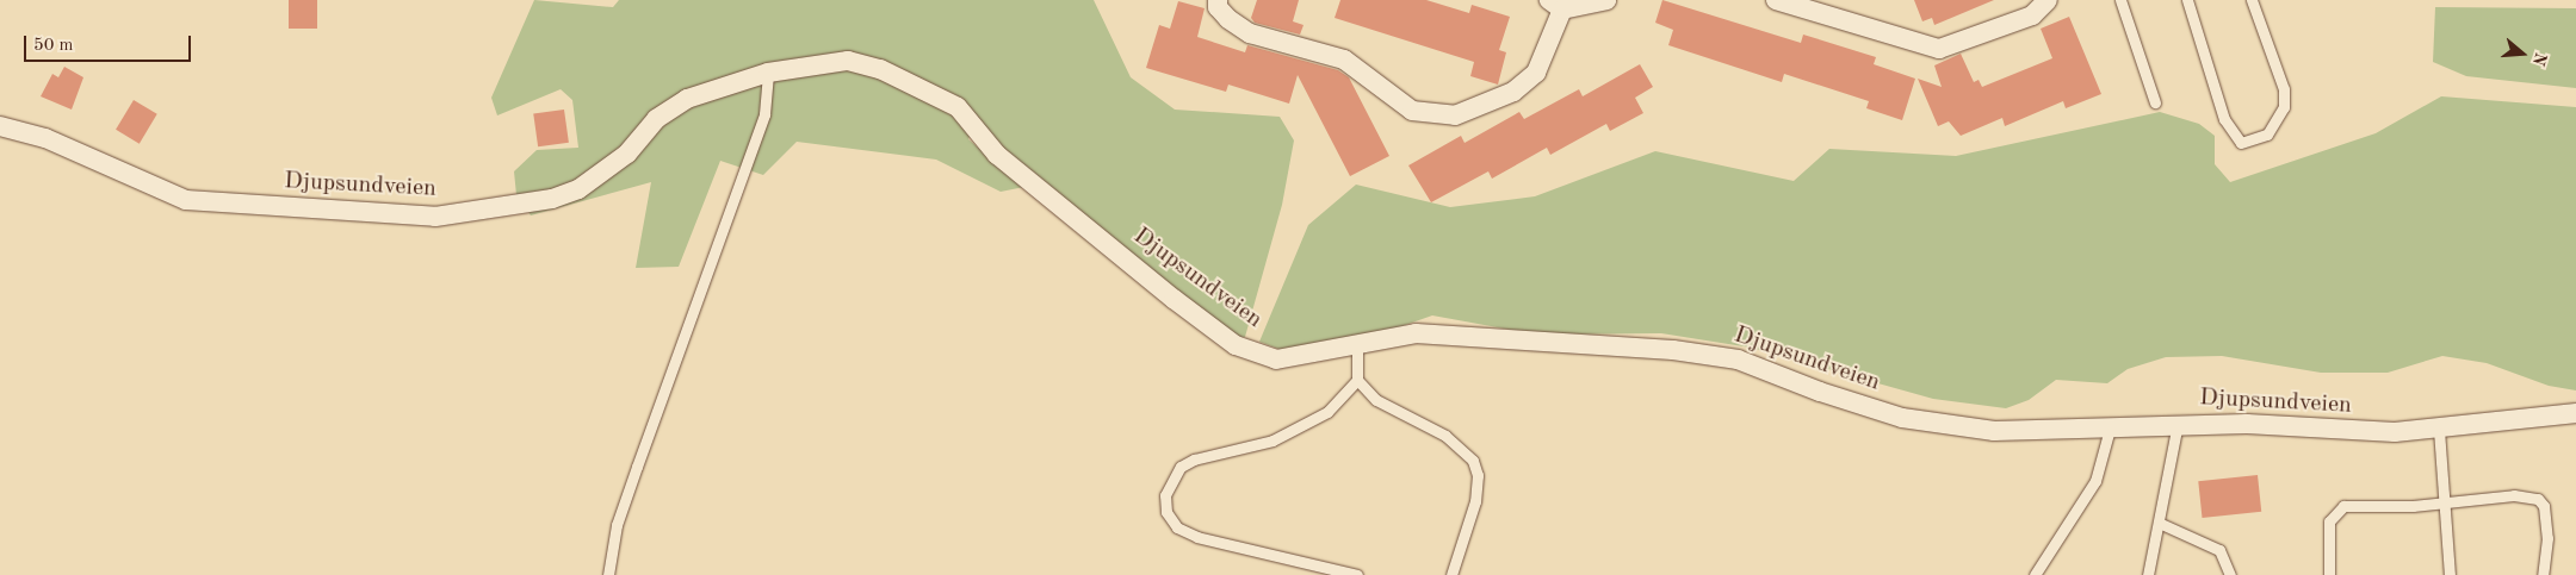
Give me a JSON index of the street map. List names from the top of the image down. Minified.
{"streets":{"street":["Djupsundveien"]},"scale_bar":"50 m","north":"right"}
